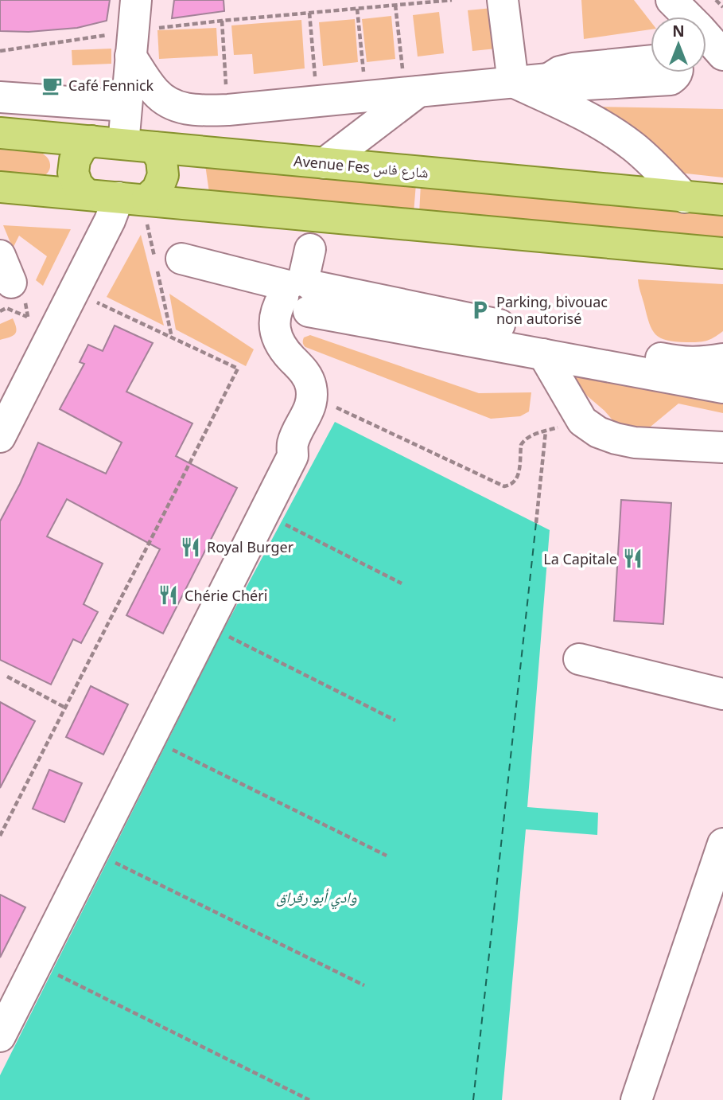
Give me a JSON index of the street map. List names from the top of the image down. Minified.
{"streets":{"main road":["Avenue Fes شارع فاس"]},"water":["وادي أبو رقراق"],"places":{"cafe":["Café Fennick"],"parking":["Parking, bivouac non autorisé"],"restaurant":["Royal Burger","La Capitale","Chérie Chéri"]},"north":"top"}
